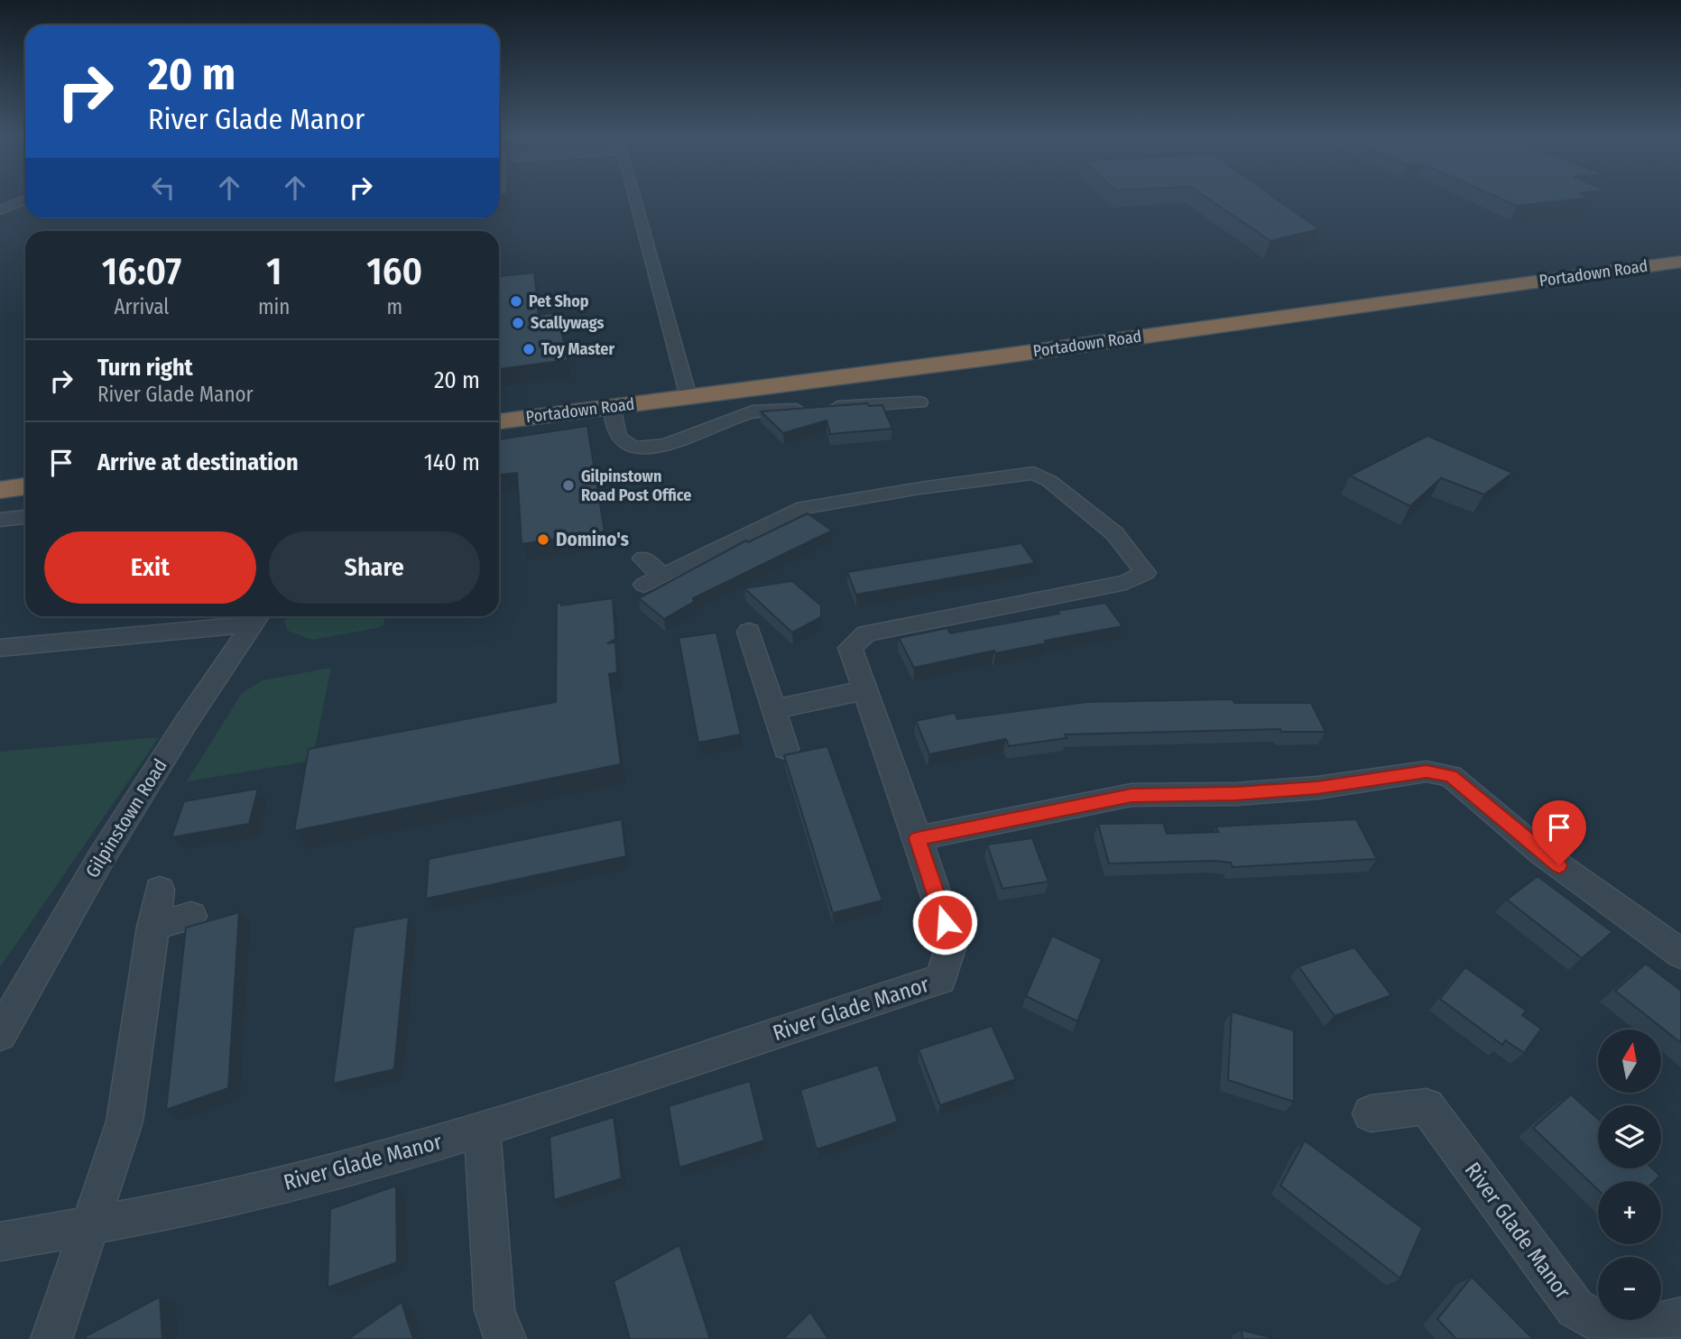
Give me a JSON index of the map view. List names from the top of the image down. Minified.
{"streets":{"highway":["Portadown Road"],"street":["Gilpinstown Road","River Glade Manor"]},"places":["Pet Shop","Scallywags","Toy Master","Gilpinstown Road Post Office","Domino's"],"north":"top","page":{"turn":["20 m","River Glade Manor"],"eta":["16:07","Arrival","1","min","160","m"],"list":[{"name":"Turn right","note":"River Glade Manor","value":"20 m"},{"name":"Arrive at destination","value":"140 m"}],"buttons":["Exit","Share"],"map_buttons":["+","−"]}}
